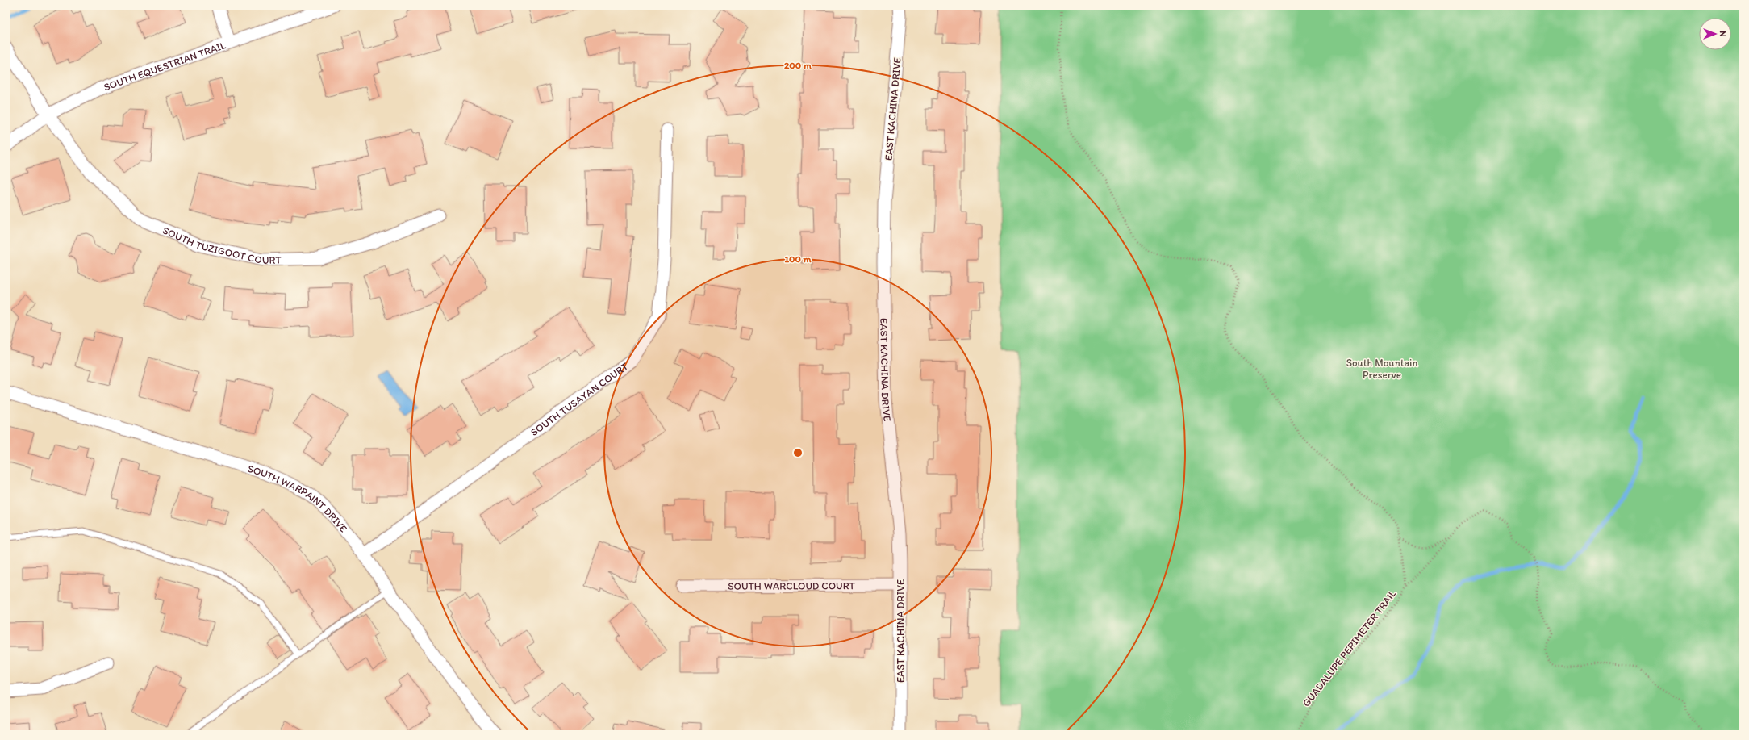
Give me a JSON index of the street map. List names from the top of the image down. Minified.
{"streets":{"street":["SOUTH EQUESTRIAN TRAIL","EAST KACHINA DRIVE","SOUTH TUZIGOOT COURT","SOUTH TUSAYAN COURT","SOUTH WARPAINT DRIVE","SOUTH WARCLOUD COURT"],"path":["GUADALUPE PERIMETER TRAIL"]},"crossings":[["SOUTH EQUESTRIAN TRAIL","SOUTH TUZIGOOT COURT"],["EAST KACHINA DRIVE","SOUTH WARCLOUD COURT"],["SOUTH TUSAYAN COURT","SOUTH WARPAINT DRIVE"]],"parks":["South Mountain Preserve"],"north":"right","rings":["200 m","100 m"]}
